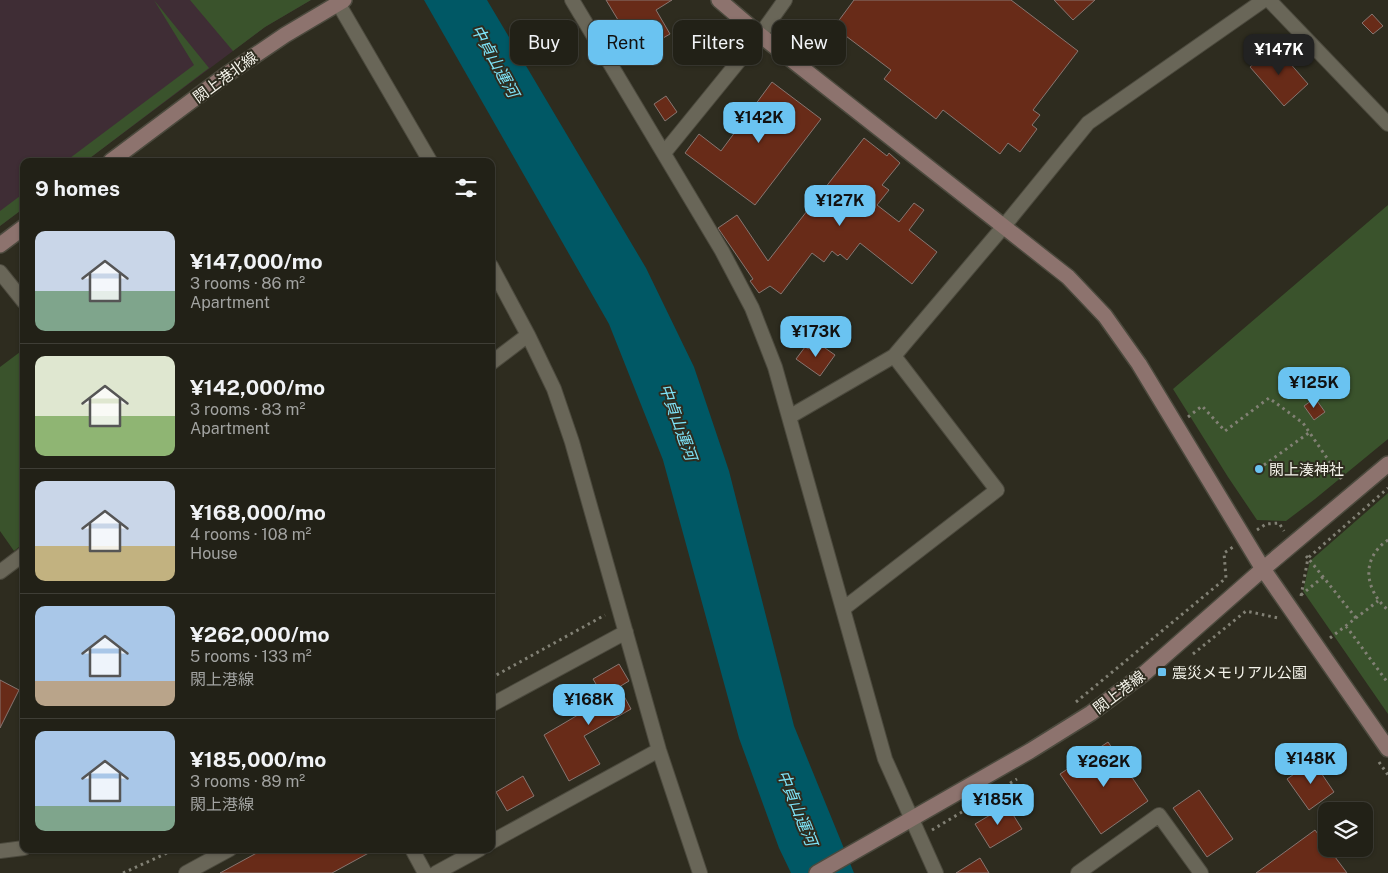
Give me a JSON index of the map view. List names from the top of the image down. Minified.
{"streets":{"street":["閖上港北線","閖上港線"]},"water":["中貞山運河"],"places":{"other":["閖上湊神社"],"transit":["震災メモリアル公園"]},"page":{"chip":["Buy","Rent","Filters","New"],"price":["¥147K","¥142K","¥127K","¥173K","¥125K","¥168K","¥148K","¥262K","¥185K"],"heading":"9 homes","list":[{"name":"¥147,000/mo","note":"3 rooms · 86 m² · Apartment"},{"name":"¥142,000/mo","note":"3 rooms · 83 m² · Apartment"},{"name":"¥168,000/mo","note":"4 rooms · 108 m² · House"},{"name":"¥262,000/mo","note":"5 rooms · 133 m² · 閖上港線"},{"name":"¥185,000/mo","note":"3 rooms · 89 m² · 閖上港線"}]}}
